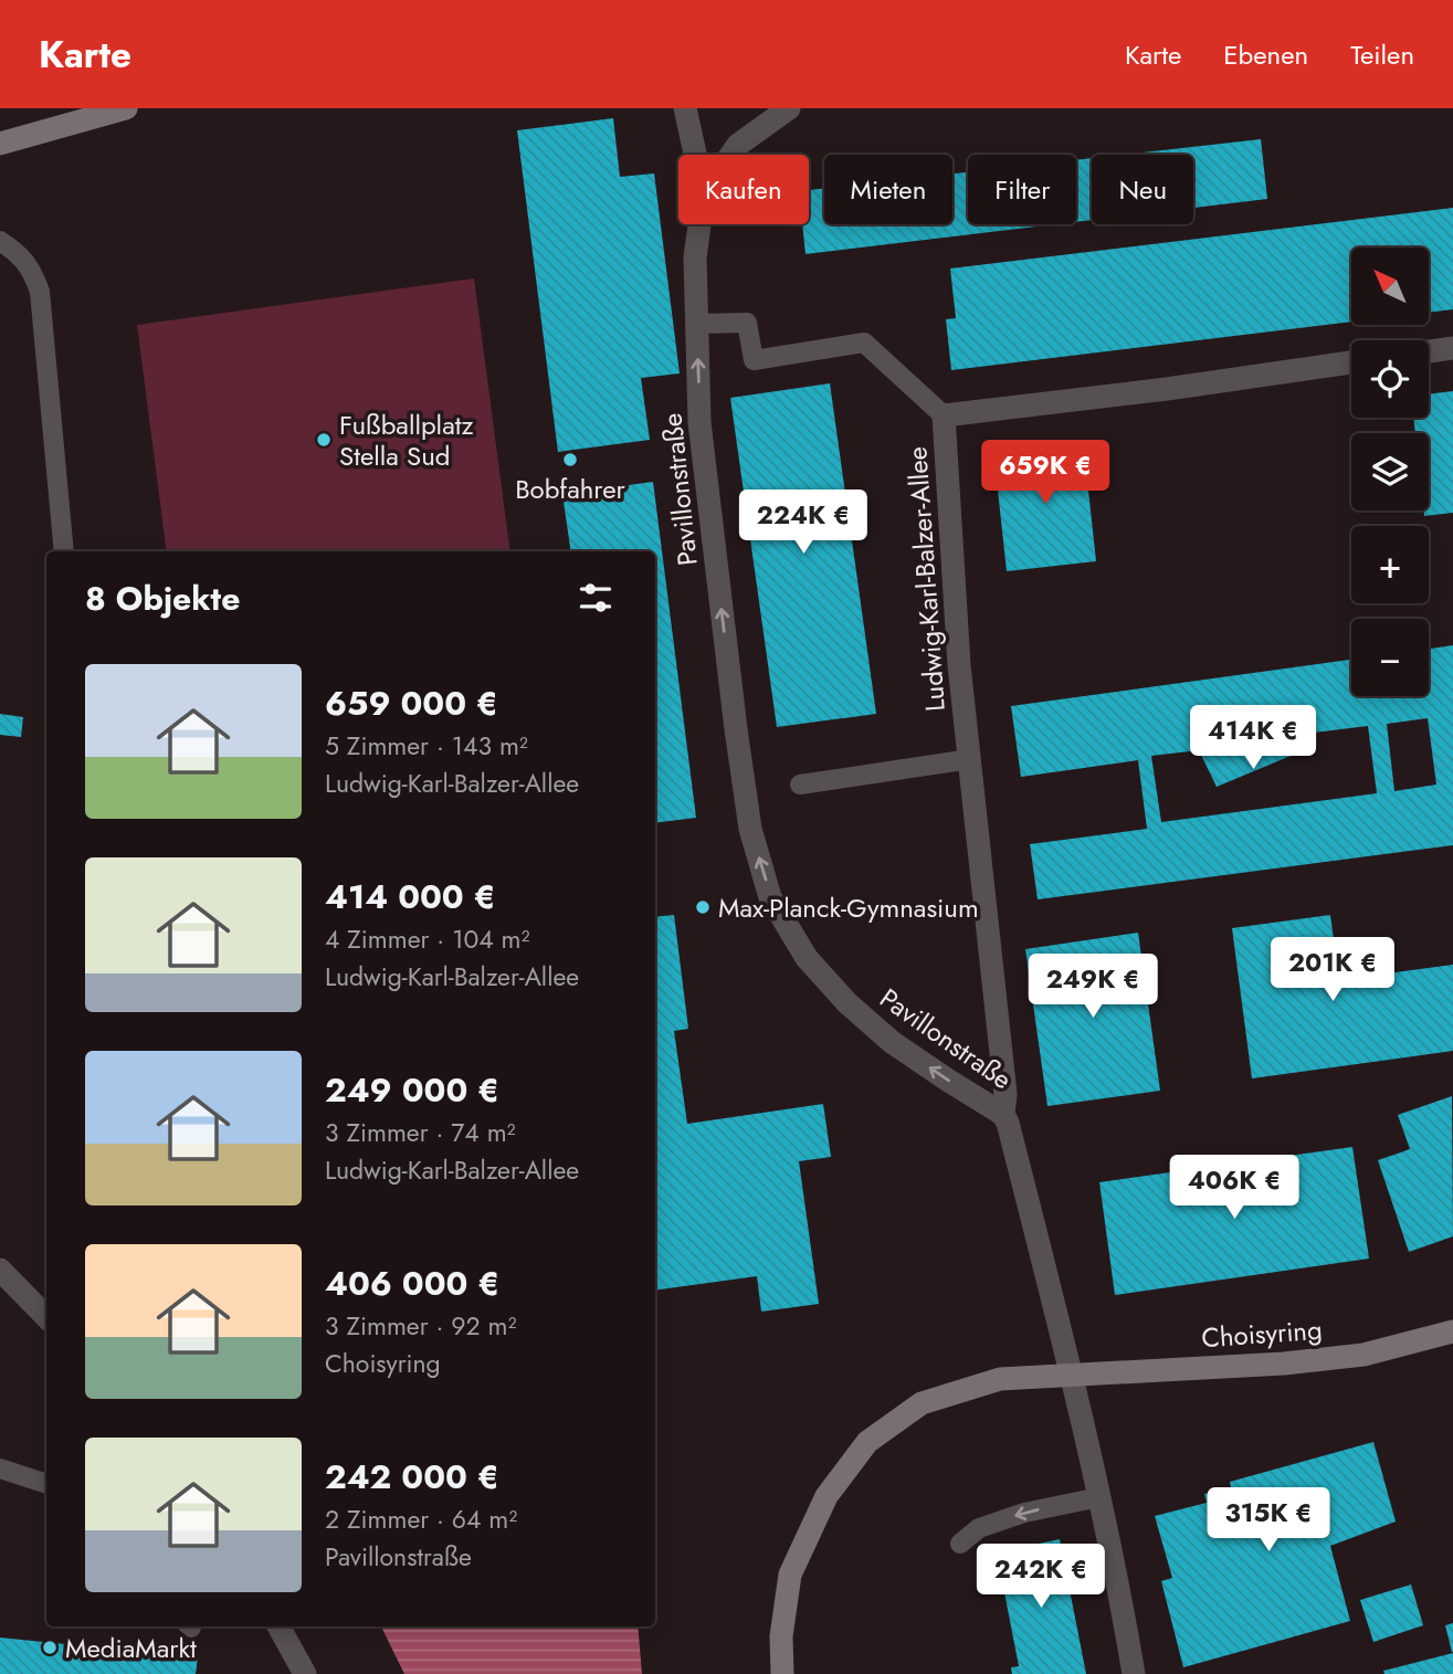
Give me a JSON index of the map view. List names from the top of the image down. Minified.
{"streets":{"street":["Pavillonstraße","Ludwig-Karl-Balzer-Allee","Choisyring"]},"crossings":[["Pavillonstraße","Ludwig-Karl-Balzer-Allee"],["Pavillonstraße","Choisyring"]],"one_way":["Pavillonstraße"],"places":["Fußballplatz Stella Sud","Bobfahrer","Max-Planck-Gymnasium","MediaMarkt"],"north":"top left","page":{"header":"Karte","nav":["Karte","Ebenen","Teilen"],"chip":["Kaufen","Mieten","Filter","Neu"],"map_buttons":["+","−"],"price":["659K €","224K €","414K €","201K €","249K €","406K €","315K €","242K €"],"heading":"8 Objekte","list":[{"name":"659 000 €","note":"5 Zimmer · 143 m² · Ludwig-Karl-Balzer-Allee"},{"name":"414 000 €","note":"4 Zimmer · 104 m² · Ludwig-Karl-Balzer-Allee"},{"name":"249 000 €","note":"3 Zimmer · 74 m² · Ludwig-Karl-Balzer-Allee"},{"name":"406 000 €","note":"3 Zimmer · 92 m² · Choisyring"},{"name":"242 000 €","note":"2 Zimmer · 64 m² · Pavillonstraße"}]}}
